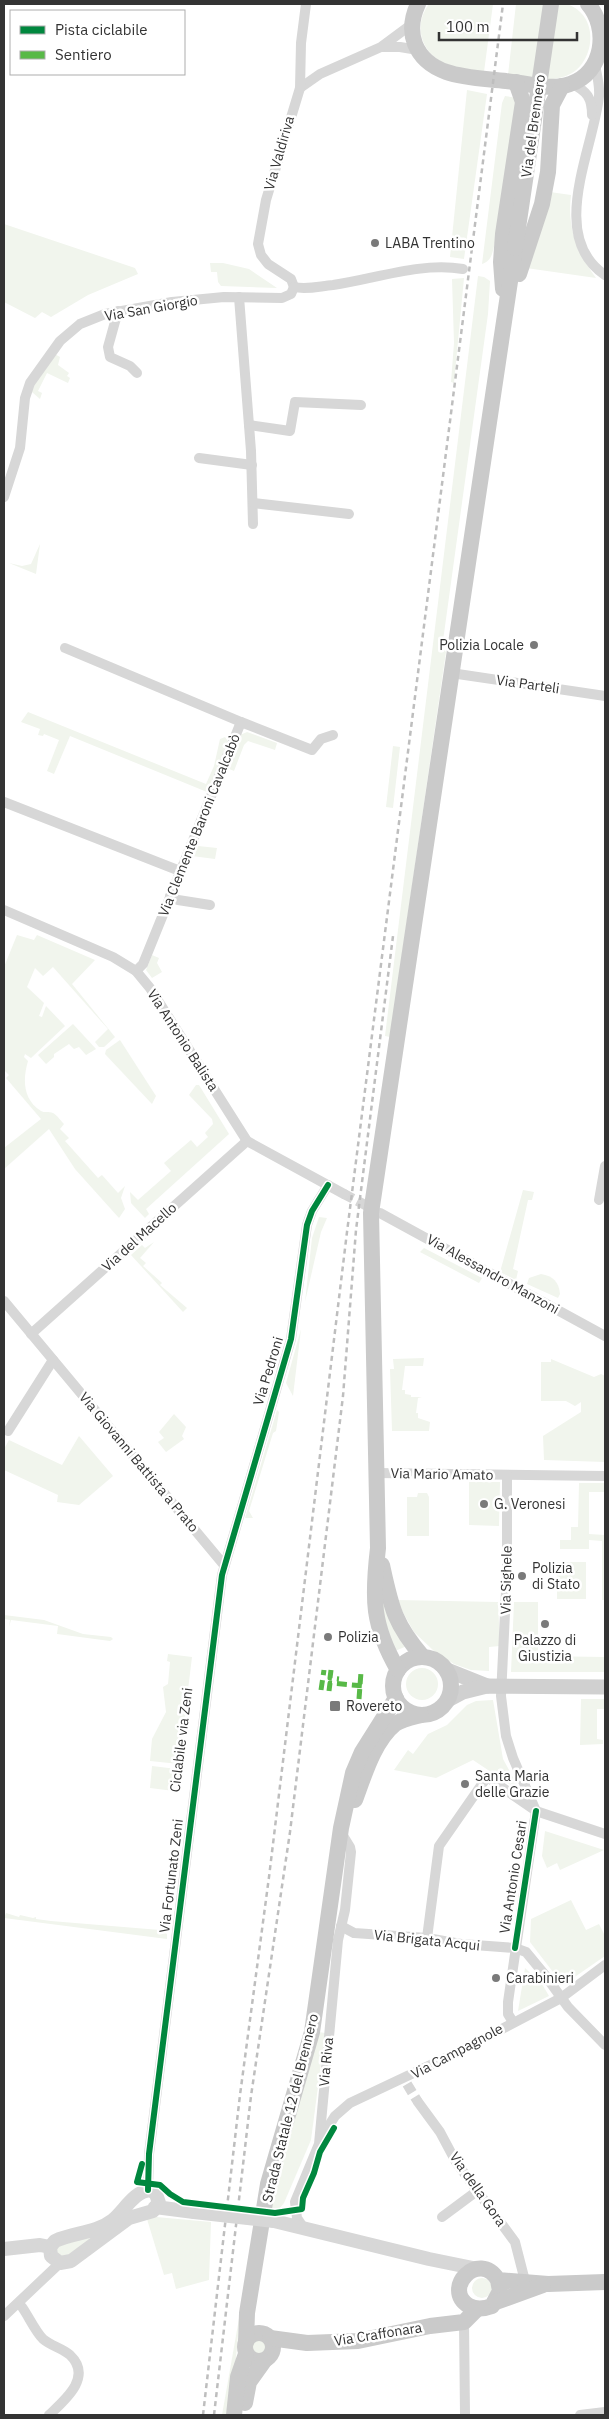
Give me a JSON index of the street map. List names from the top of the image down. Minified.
{"streets":{"main road":["Via del Brennero","Strada Statale 12 del Brennero","Via Craffonara"],"street":["Via Valdiriva","Via San Giorgio","Via Parteli","Via Clemente Baroni Cavalcabò","Via Antonio Balista","Via del Macello","Via Alessandro Manzoni","Via Pedroni","Via Giovanni Battista a Prato","Via Mario Amato","Via Sighele","Via Fortunato Zeni","Via Antonio Cesari","Via Brigata Acqui","Via Campagnole","Via Riva","Via della Gora"]},"crossings":[["Via Valdiriva","Via San Giorgio"],["Via Clemente Baroni Cavalcabò","Via Antonio Balista"],["Via Antonio Balista","Via del Macello"],["Via Antonio Balista","Via Pedroni"],["Via del Macello","Via Giovanni Battista a Prato"],["Via Pedroni","Via Giovanni Battista a Prato"],["Via Pedroni","Via Fortunato Zeni"],["Via Giovanni Battista a Prato","Via Fortunato Zeni"],["Via Mario Amato","Via Sighele"],["Via Sighele","Via Antonio Cesari"],["Via Antonio Cesari","Via Brigata Acqui"],["Via Antonio Cesari","Via Campagnole"],["Via Brigata Acqui","Via Riva"],["Via Campagnole","Via Riva"],["Via Riva","Strada Statale 12 del Brennero"],["Strada Statale 12 del Brennero","Via Craffonara"]],"places":{"other":["LABA Trentino","Polizia Locale","G. Veronesi","Polizia di Stato","Palazzo di Giustizia","Polizia","Santa Maria delle Grazie","Carabinieri"],"transit":["Rovereto"]},"legend":["Pista ciclabile","Sentiero"],"scale_bar":"100 m"}
